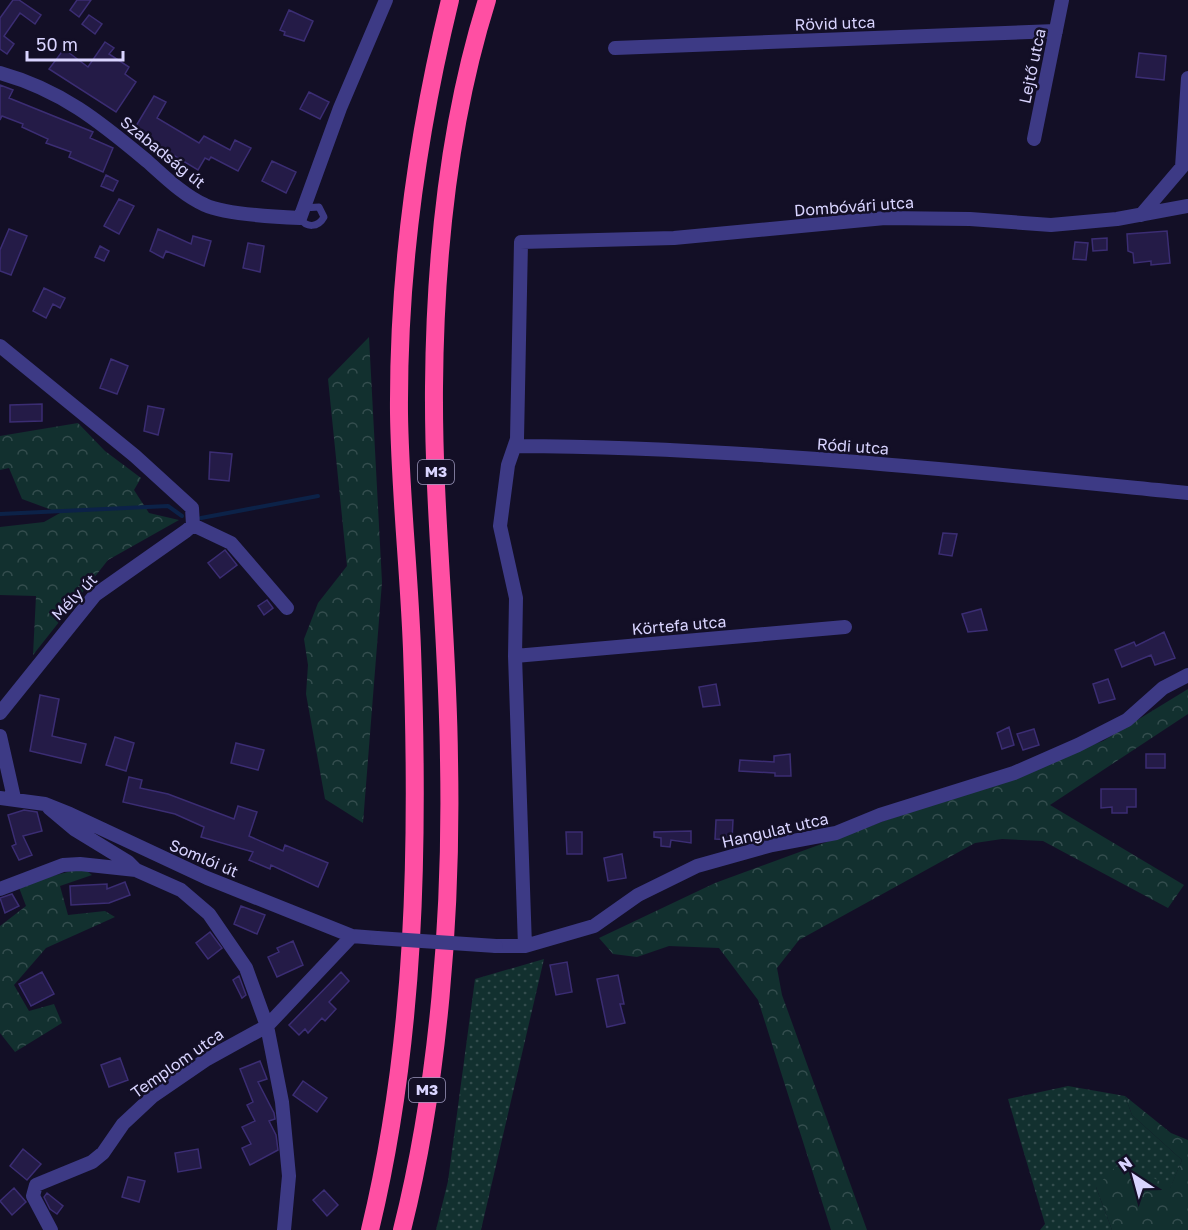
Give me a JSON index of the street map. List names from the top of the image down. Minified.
{"streets":{"highway":["M3"],"street":["Rövid utca","Lejtő utca","Szabadság út","Dombóvári utca","Ródi utca","Mély út","Körtefa utca","Hangulat utca","Somlói út","Templom utca"]},"crossings":[["Rövid utca","Lejtő utca"],["Dombóvári utca","Ródi utca"],["Hangulat utca","Somlói út"],["Hangulat utca","Templom utca"],["Somlói út","Templom utca"]],"scale_bar":"50 m","north":"top left"}
